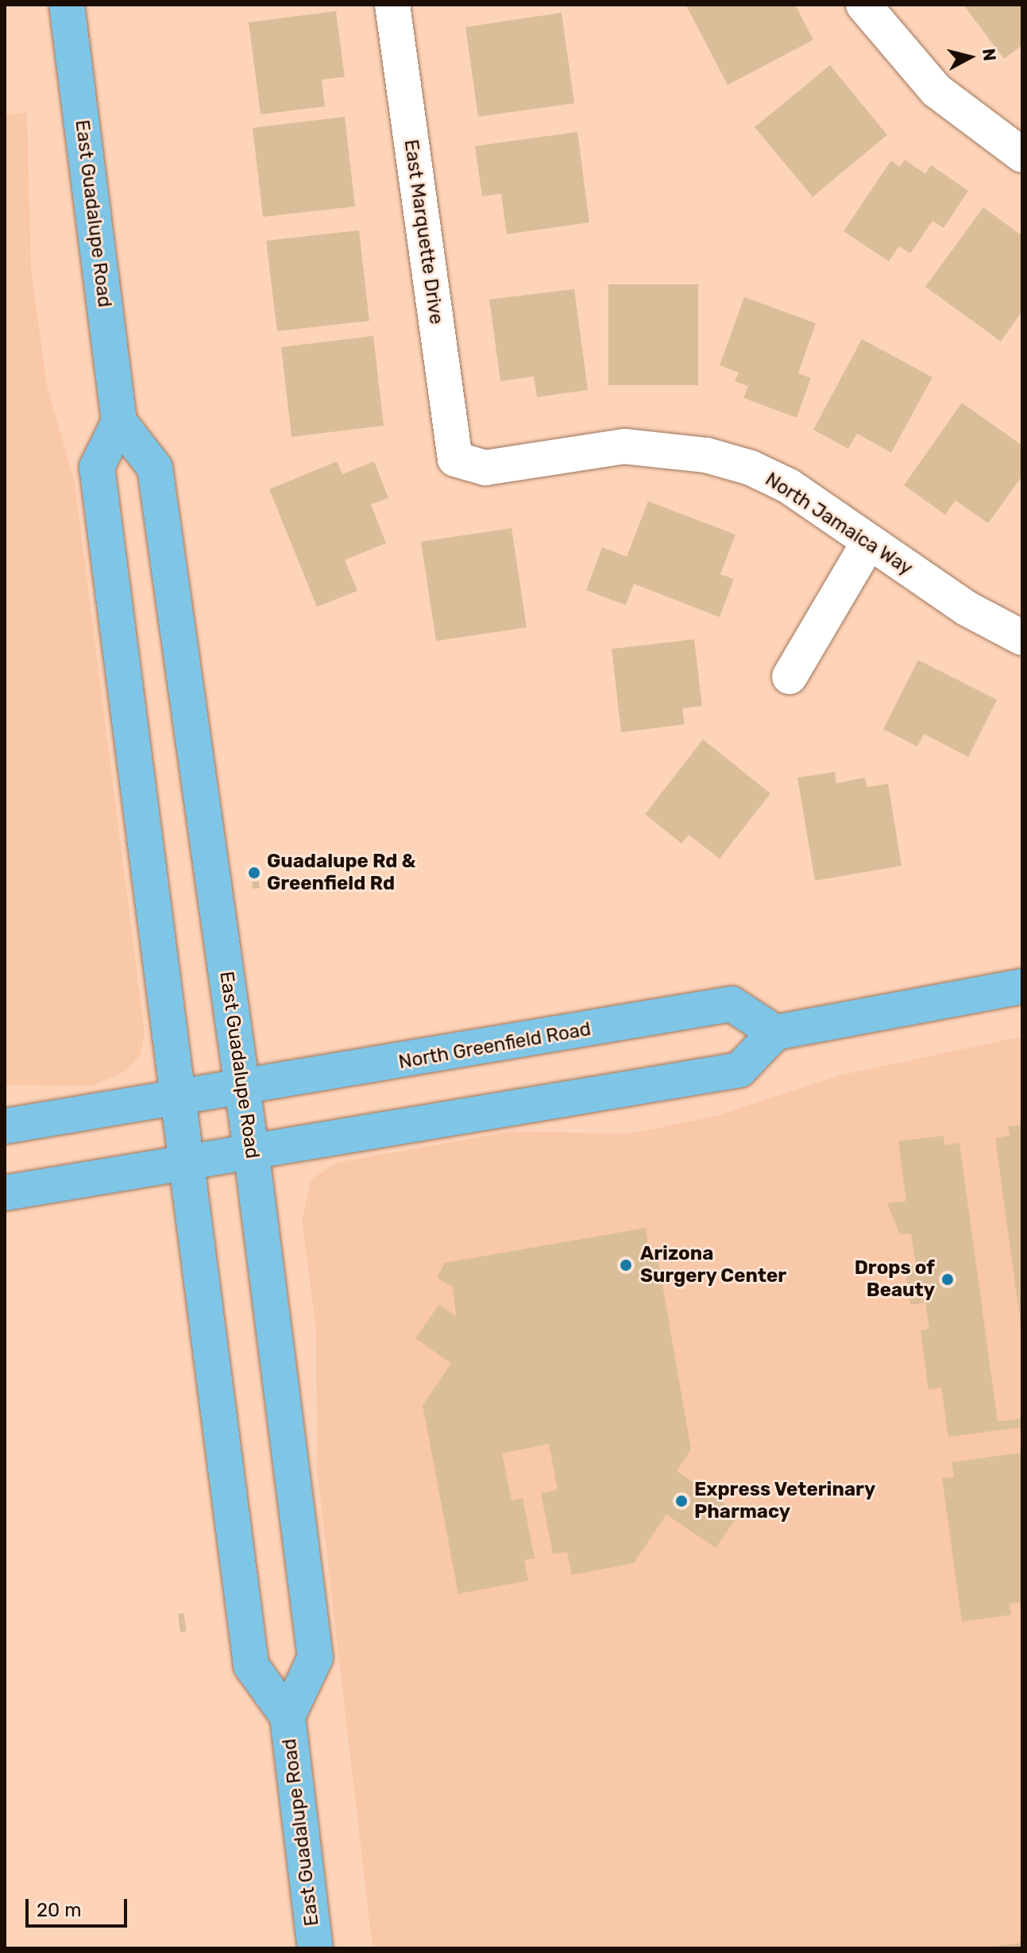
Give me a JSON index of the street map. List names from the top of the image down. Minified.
{"streets":{"main road":["East Guadalupe Road","North Greenfield Road"],"street":["East Marquette Drive","North Jamaica Way"]},"crossings":[["East Guadalupe Road","North Greenfield Road"],["East Marquette Drive","North Jamaica Way"]],"places":["Guadalupe Rd & Greenfield Rd","Arizona Surgery Center","Drops of Beauty","Express Veterinary Pharmacy"],"scale_bar":"20 m","north":"right"}
